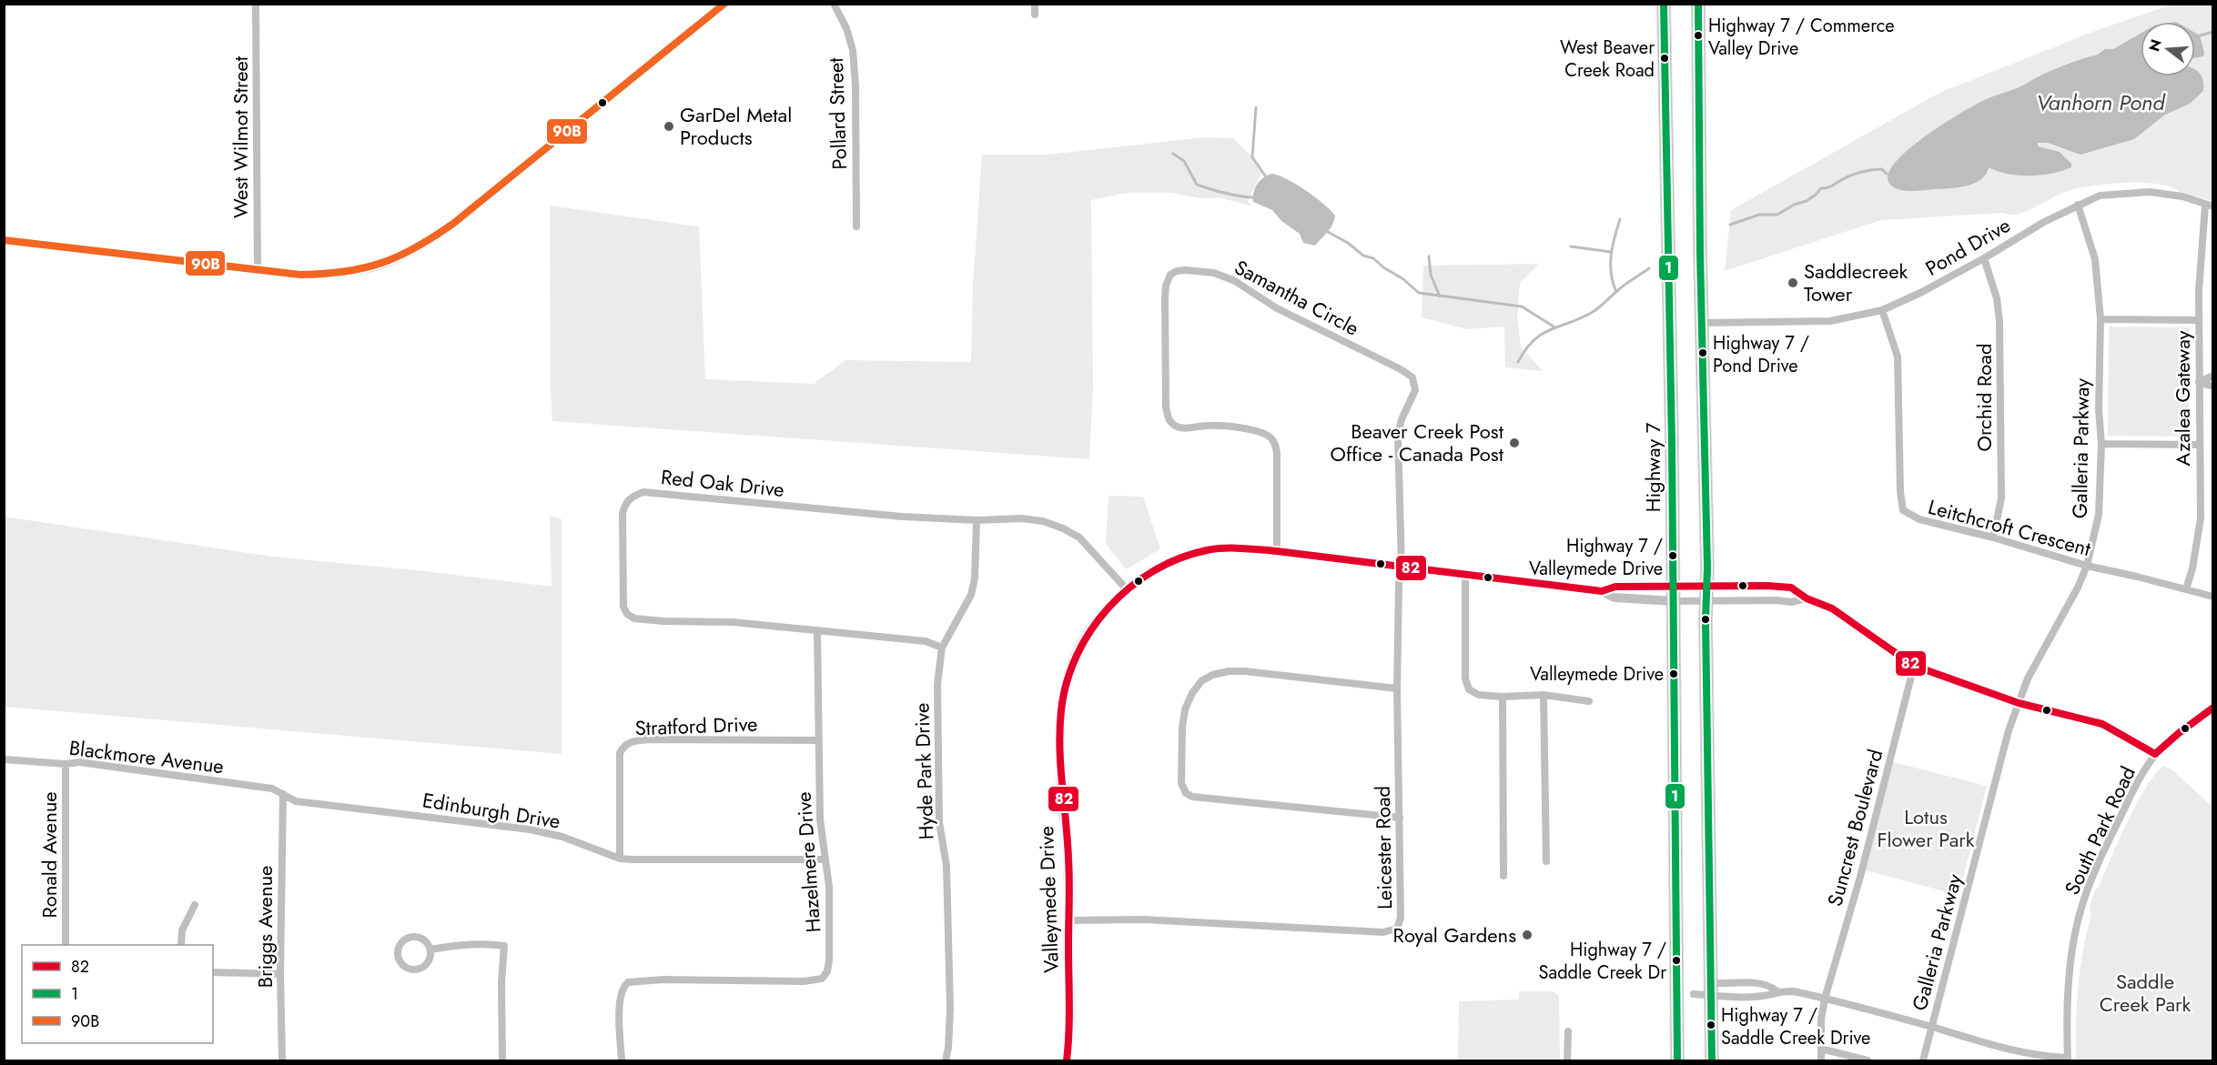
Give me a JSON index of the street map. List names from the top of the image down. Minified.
{"streets":{"main road":["Highway 7"],"street":["Pollard Street","West Wilmot Street","Pond Drive","Samantha Circle","Orchid Road","Azalea Gateway","Galleria Parkway","Red Oak Drive","Leitchcroft Crescent","Stratford Drive","Blackmore Avenue","Hyde Park Drive","Edinburgh Drive","Suncrest Boulevard","South Park Road","Leicester Road","Ronald Avenue","Hazelmere Drive","Valleymede Drive","Briggs Avenue"]},"crossings":[["Pond Drive","Orchid Road"],["Pond Drive","Azalea Gateway"],["Pond Drive","Galleria Parkway"],["Pond Drive","Leitchcroft Crescent"],["Samantha Circle","Leicester Road"],["Samantha Circle","Valleymede Drive"],["Orchid Road","Leitchcroft Crescent"],["Azalea Gateway","Leitchcroft Crescent"],["Galleria Parkway","Leitchcroft Crescent"],["Highway 7","Valleymede Drive"],["Red Oak Drive","Hyde Park Drive"],["Red Oak Drive","Hazelmere Drive"],["Red Oak Drive","Valleymede Drive"],["Stratford Drive","Edinburgh Drive"],["Stratford Drive","Hazelmere Drive"],["Blackmore Avenue","Edinburgh Drive"],["Blackmore Avenue","Ronald Avenue"],["Blackmore Avenue","Briggs Avenue"],["Edinburgh Drive","Hazelmere Drive"],["Edinburgh Drive","Briggs Avenue"],["Leicester Road","Valleymede Drive"]],"water":["Vanhorn Pond"],"parks":["Lotus Flower Park","Saddle Creek Park"],"places":["Highway 7 / Commerce Valley Drive","West Beaver Creek Road","GarDel Metal Products","Saddlecreek Tower","Highway 7 / Pond Drive","Beaver Creek Post Office - Canada Post","Highway 7 / Valleymede Drive","Valleymede Drive","Royal Gardens","Highway 7 / Saddle Creek Dr","Highway 7 / Saddle Creek Drive"],"lines":["transit line 1","transit line 90B","transit line 82"],"legend":["82","1","90B"],"north":"left"}
